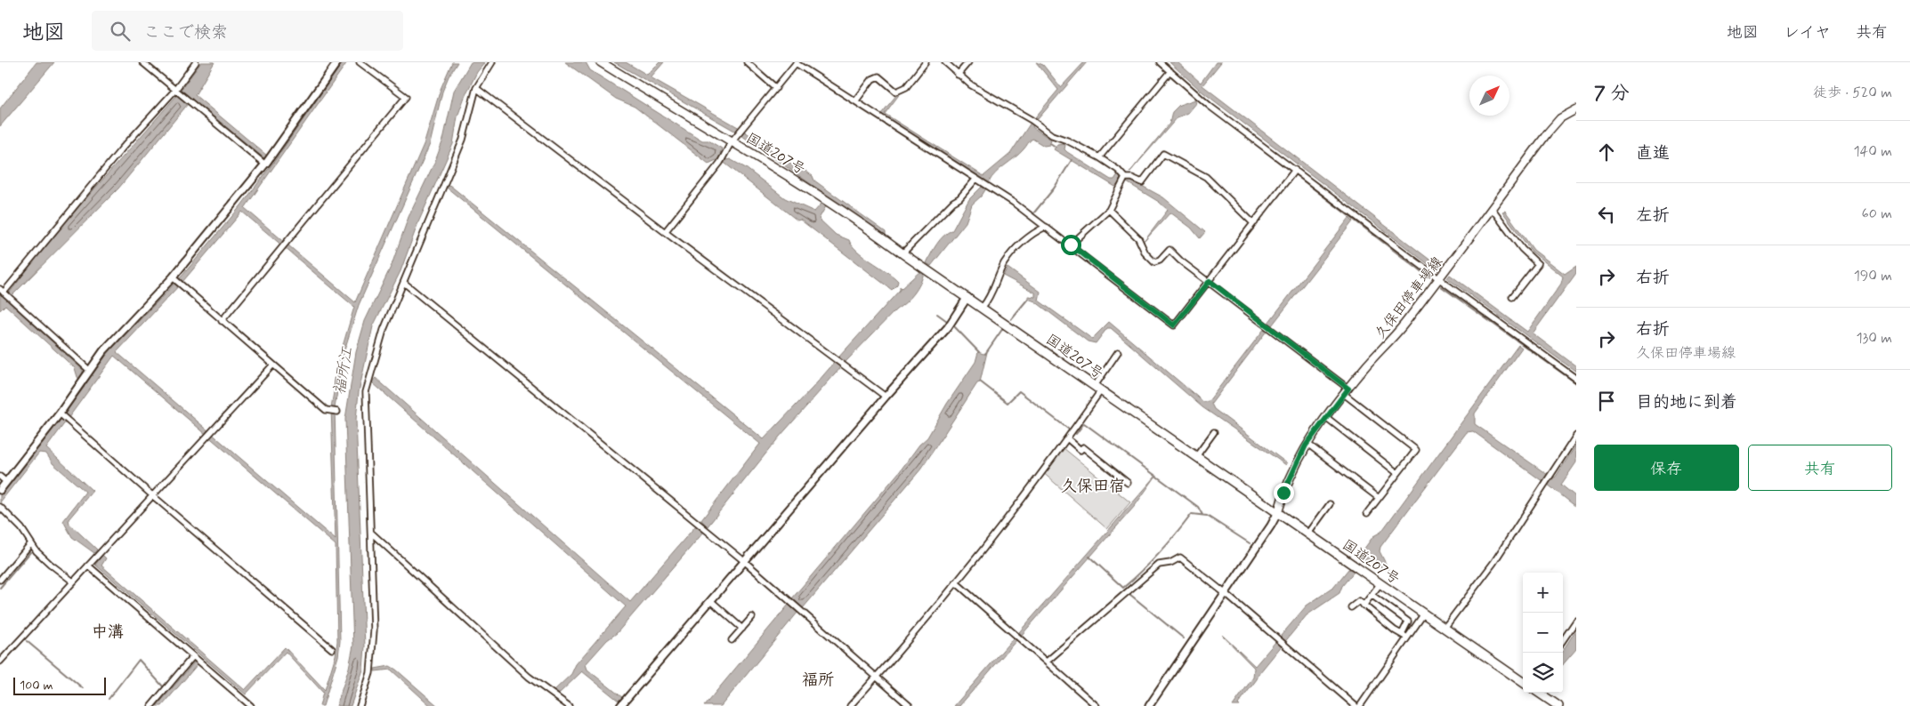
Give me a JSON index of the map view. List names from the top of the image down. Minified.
{"streets":{"highway":["国道207号"],"main road":["久保田停車場線"]},"crossings":[["国道207号","久保田停車場線"]],"districts":["久保田宿","中溝","福所"],"water":["福所江"],"scale_bar":"100 m","north":"top right","page":{"header":"地図","search":"ここで検索","nav":["地図","レイヤ","共有"],"heading":["7 分","徒歩 · 520 m"],"list":[["直進","140 m"],["左折","60 m"],["右折","190 m"],["右折","久保田停車場線","130 m"],"目的地に到着"],"buttons":["保存","共有"],"map_buttons":["+","−"],"scale":"100 m"}}
